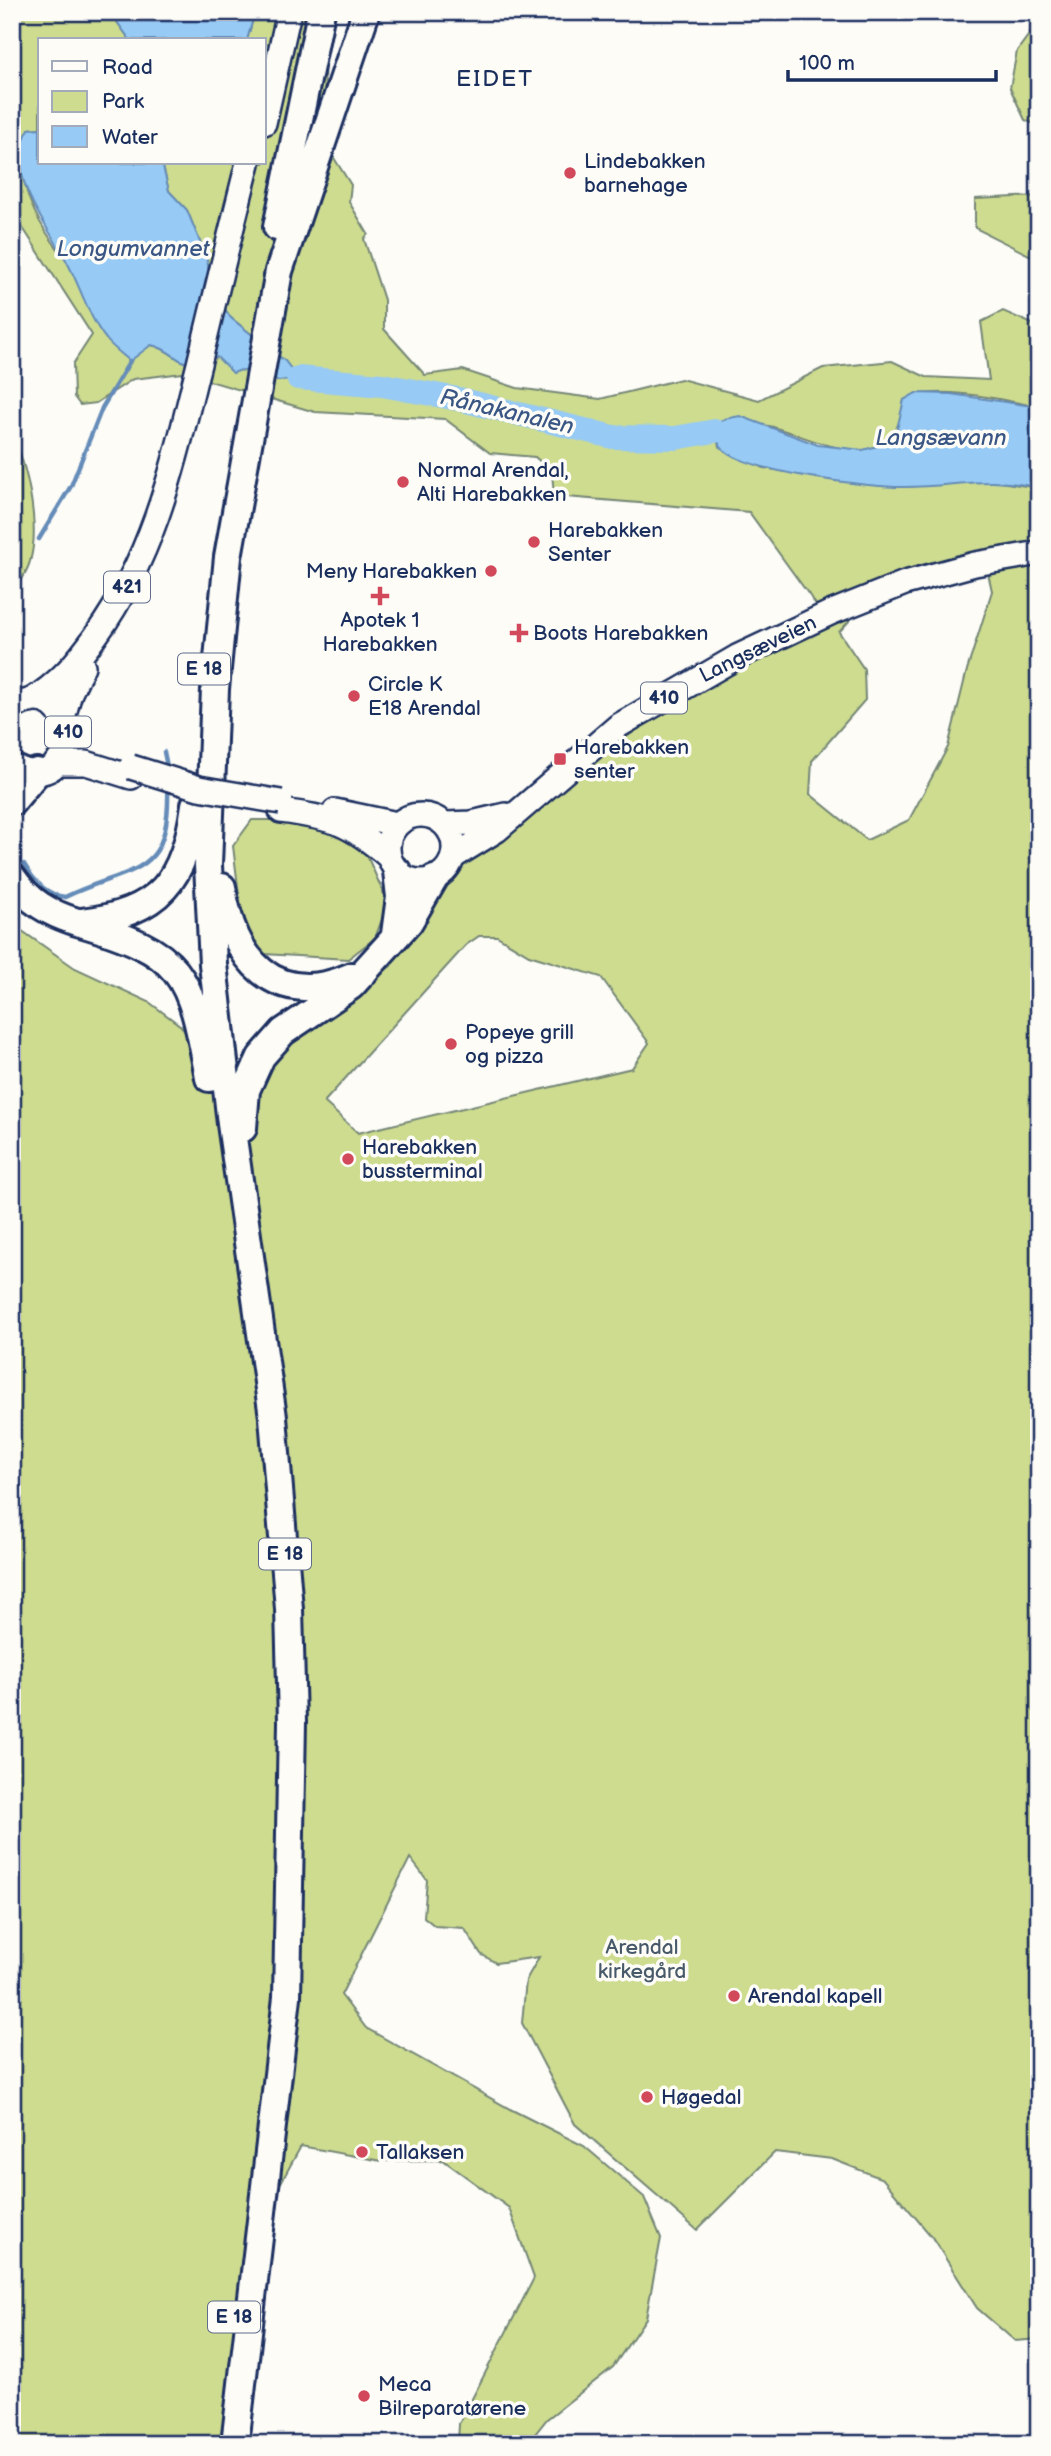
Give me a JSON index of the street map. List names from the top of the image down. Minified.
{"streets":{"highway":["E 18"],"main road":["421","Langsæveien","410"]},"crossings":[["421","410"],["Langsæveien","E 18"],["Langsæveien","410"],["E 18","410"]],"districts":["EIDET"],"water":["Longumvannet","Rånakanalen","Langsævann"],"parks":["Arendal kirkegård"],"places":{"other":["Lindebakken barnehage","Normal Arendal, Alti Harebakken","Harebakken Senter","Meny Harebakken","Circle K E18 Arendal","Popeye grill og pizza","Harebakken bussterminal","Arendal kapell","Høgedal","Tallaksen","Meca Bilreparatørene"],"health":["Apotek 1 Harebakken","Boots Harebakken"],"transit":["Harebakken senter"]},"legend":["Road","Park","Water"],"scale_bar":"100 m"}
